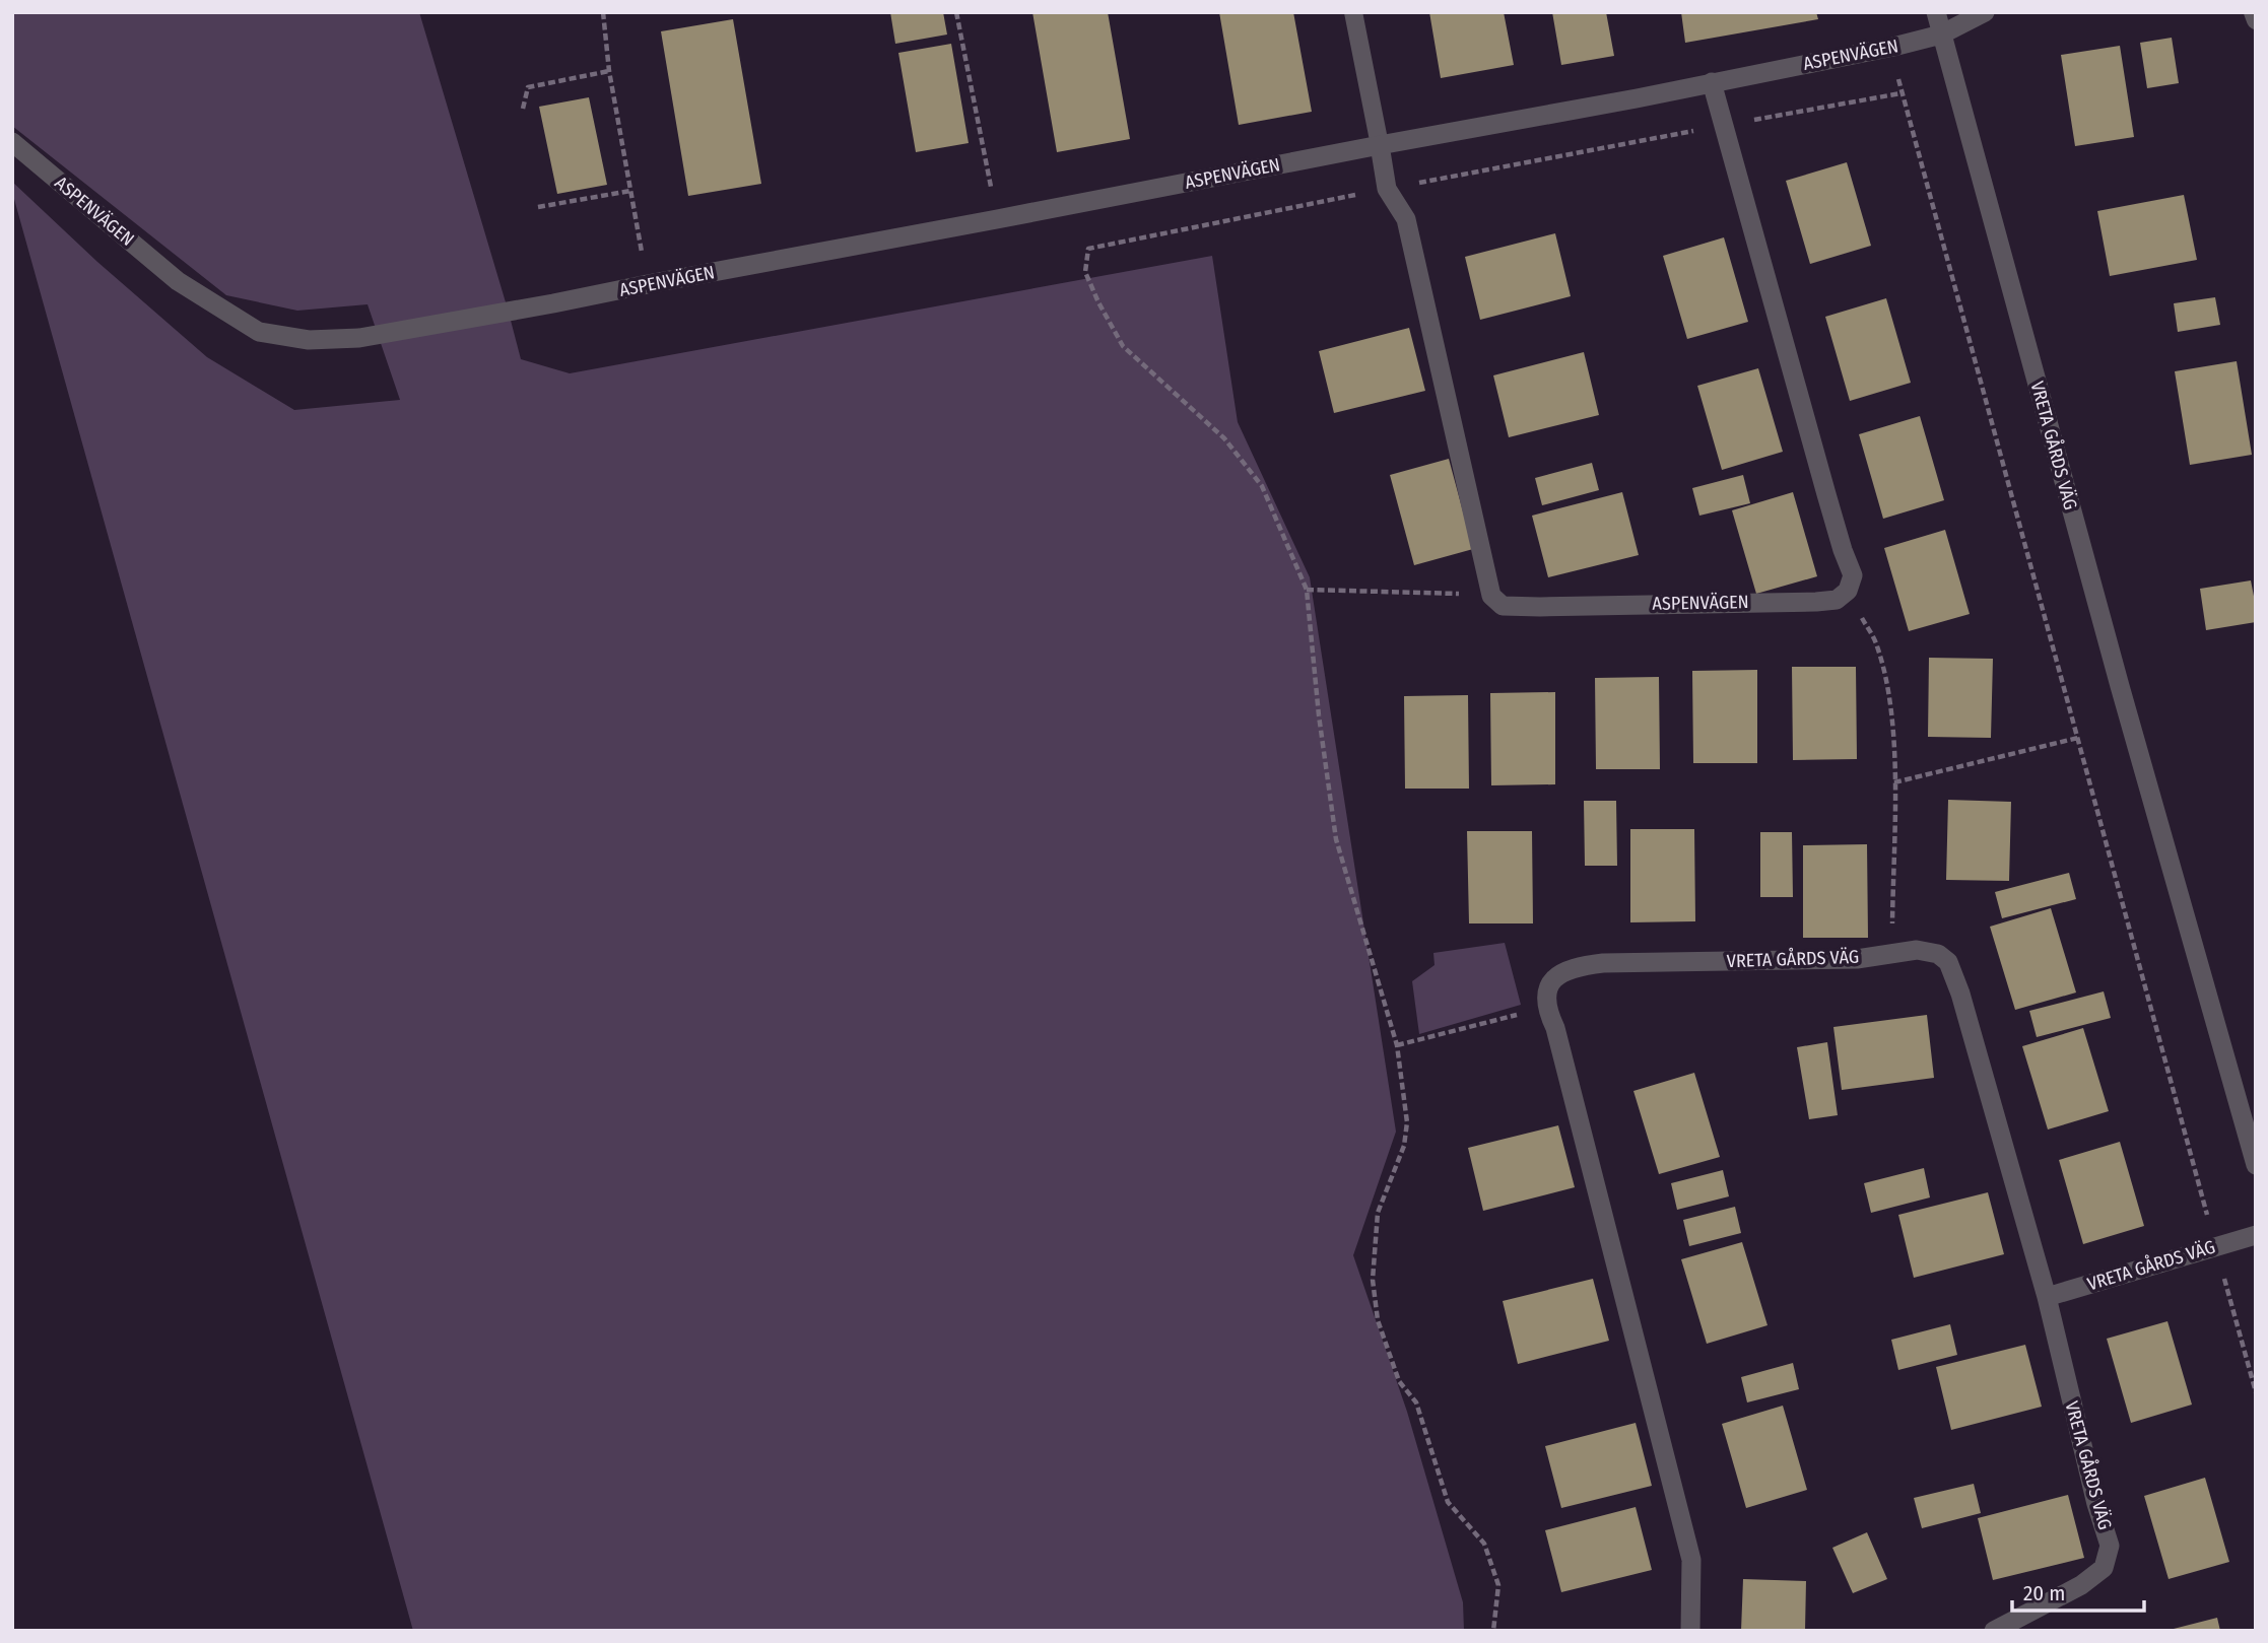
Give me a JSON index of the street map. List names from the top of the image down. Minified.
{"streets":{"street":["ASPENVÄGEN","VRETA GÅRDS VÄG"]},"crossings":[["ASPENVÄGEN","VRETA GÅRDS VÄG"]],"scale_bar":"20 m"}
